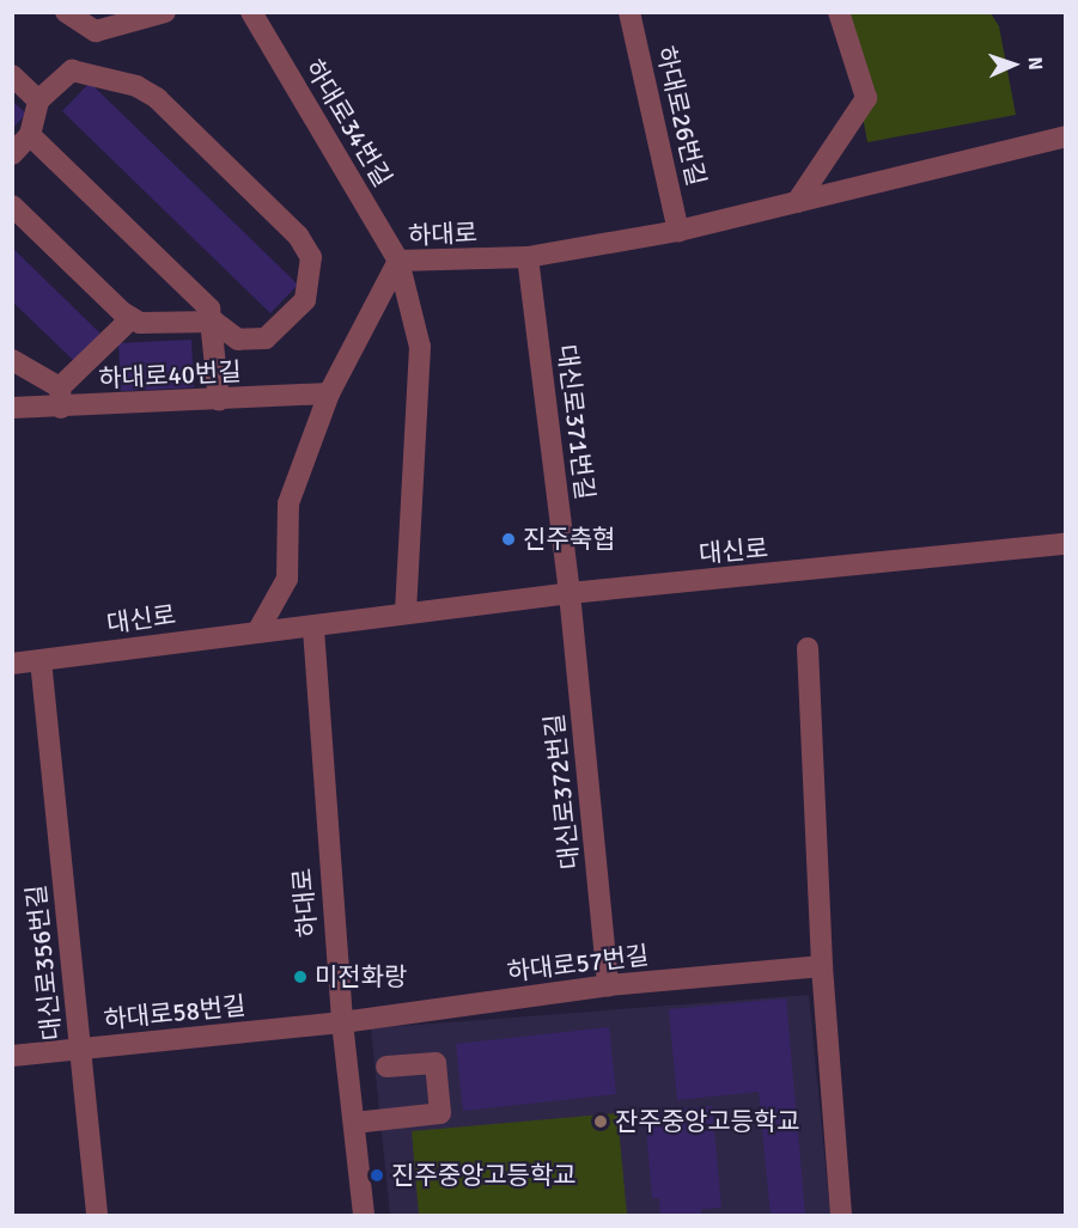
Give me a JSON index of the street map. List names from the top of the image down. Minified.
{"streets":{"street":["하대로26번길","하대로34번길","하대로","하대로40번길","대신로371번길","대신로","대신로372번길","대신로356번길","하대로57번길","하대로58번길"]},"crossings":[["하대로26번길","하대로"],["하대로34번길","하대로"],["하대로","하대로40번길"],["하대로","대신로371번길"],["하대로","대신로"],["하대로","하대로57번길"],["하대로","하대로58번길"],["대신로371번길","대신로"],["대신로371번길","대신로372번길"],["대신로","대신로372번길"],["대신로","대신로356번길"],["대신로372번길","하대로57번길"],["대신로356번길","하대로58번길"],["하대로57번길","하대로58번길"]],"places":["진주축협","미전화랑","잔주중앙고등학교","진주중앙고등학교"],"north":"right"}
